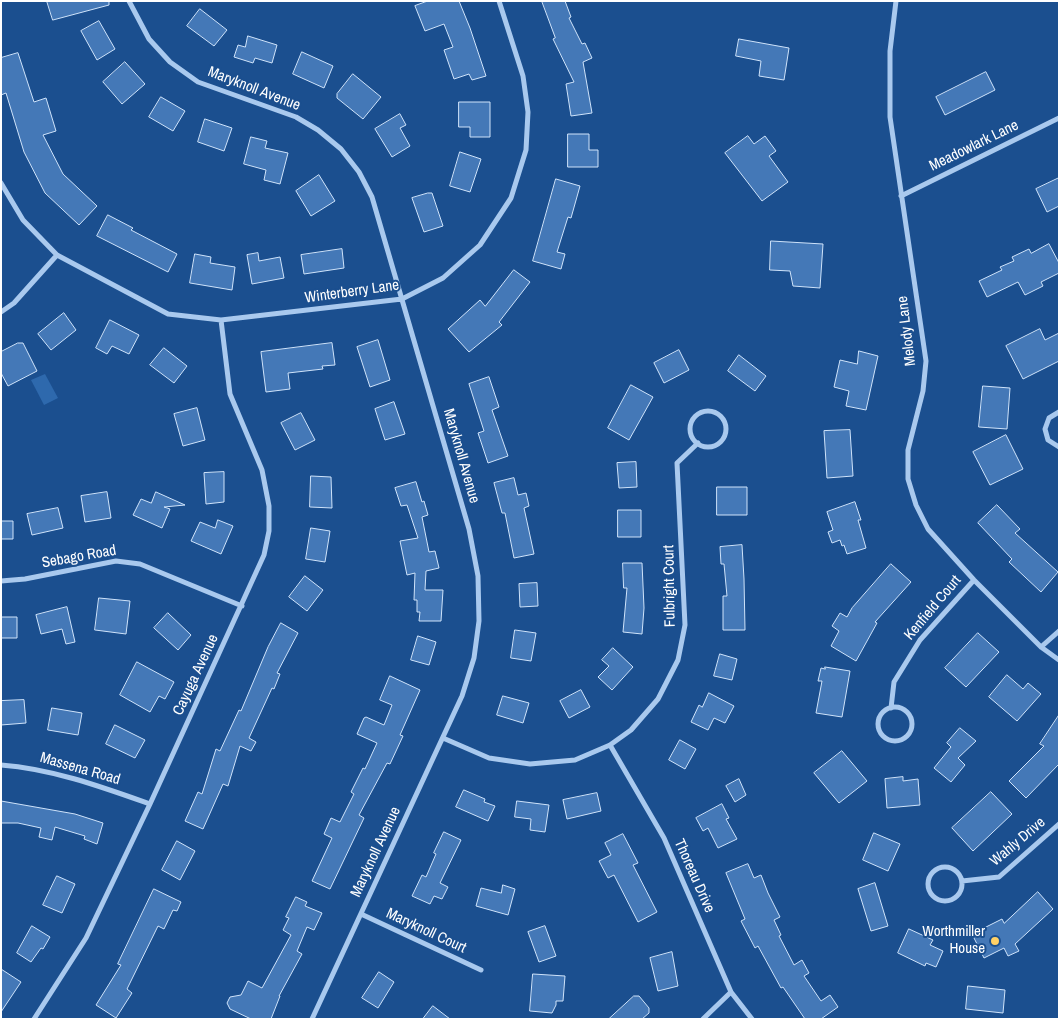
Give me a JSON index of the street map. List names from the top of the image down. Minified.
{"streets":{"street":["Maryknoll Avenue","Meadowlark Lane","Winterberry Lane","Melody Lane","Sebago Road","Fulbright Court","Kenfield Court","Cayuga Avenue","Massena Road","Wahly Drive","Thoreau Drive","Maryknoll Court"]},"crossings":[["Maryknoll Avenue","Winterberry Lane"],["Maryknoll Avenue","Fulbright Court"],["Maryknoll Avenue","Maryknoll Court"],["Meadowlark Lane","Melody Lane"],["Winterberry Lane","Cayuga Avenue"],["Melody Lane","Kenfield Court"],["Sebago Road","Cayuga Avenue"],["Fulbright Court","Thoreau Drive"],["Cayuga Avenue","Massena Road"]],"places":["Worthmiller House"]}
